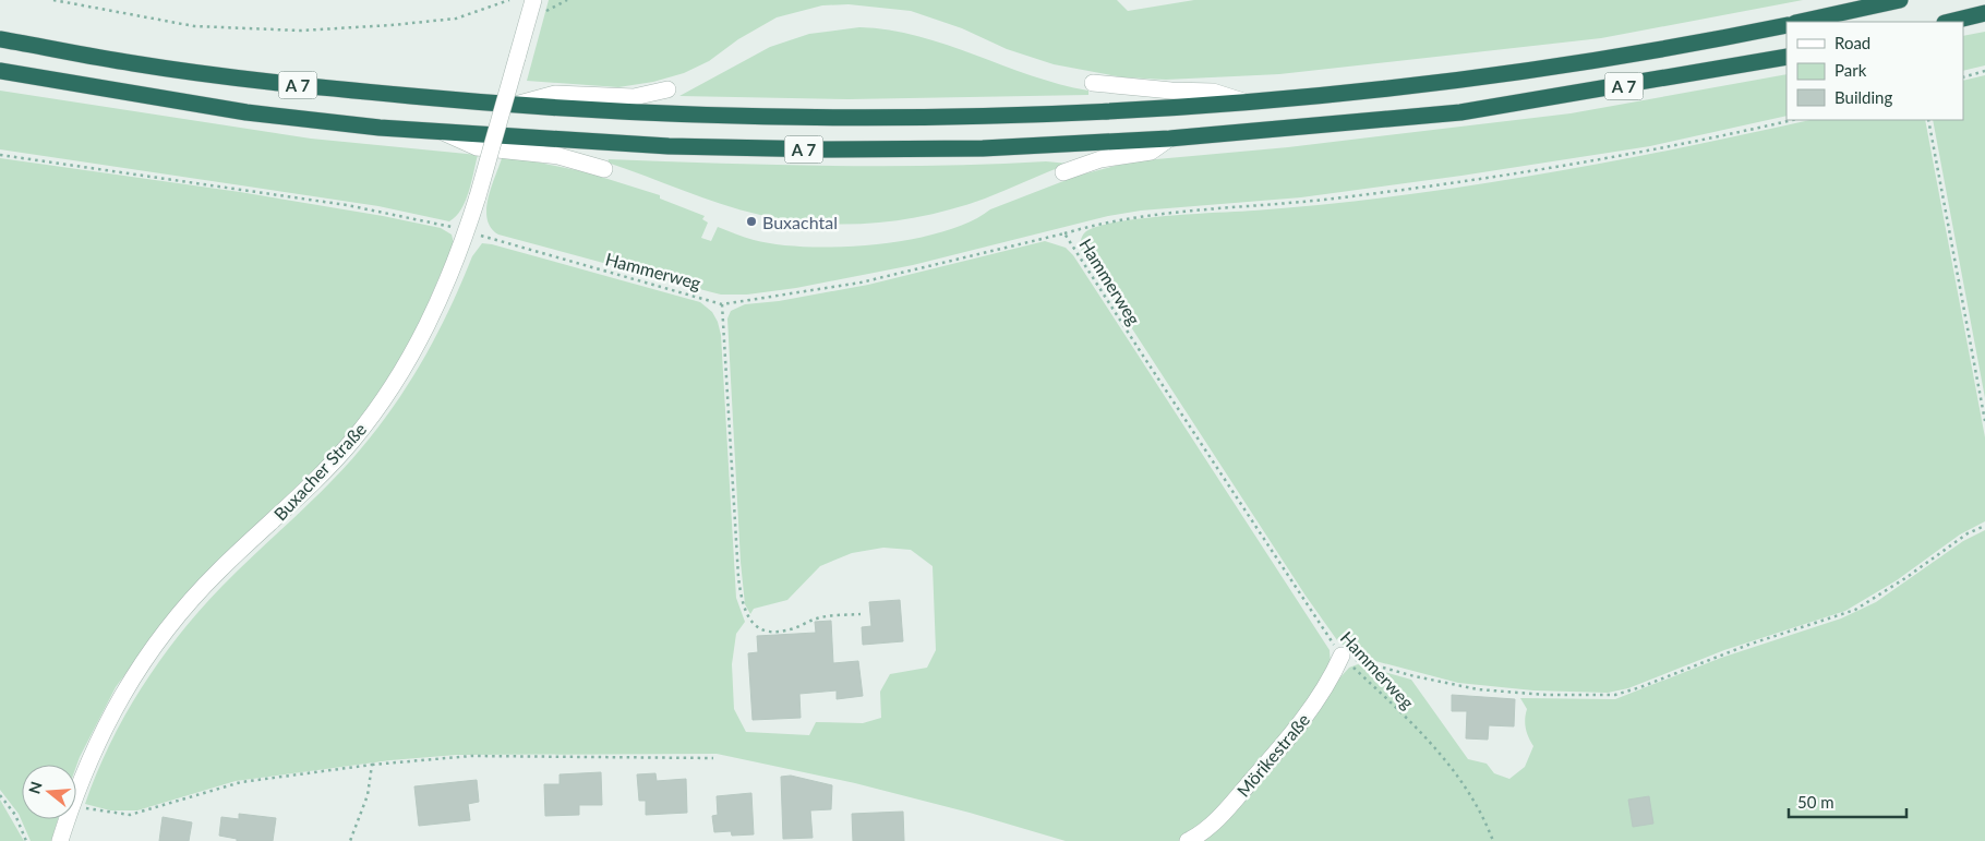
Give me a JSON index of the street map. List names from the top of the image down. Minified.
{"streets":{"highway":["A 7"],"street":["Buxacher Straße","Mörikestraße"],"path":["Hammerweg"]},"crossings":[["Hammerweg","Buxacher Straße"],["Hammerweg","Mörikestraße"]],"places":["Buxachtal"],"legend":["Road","Park","Building"],"scale_bar":"50 m","north":"left"}
